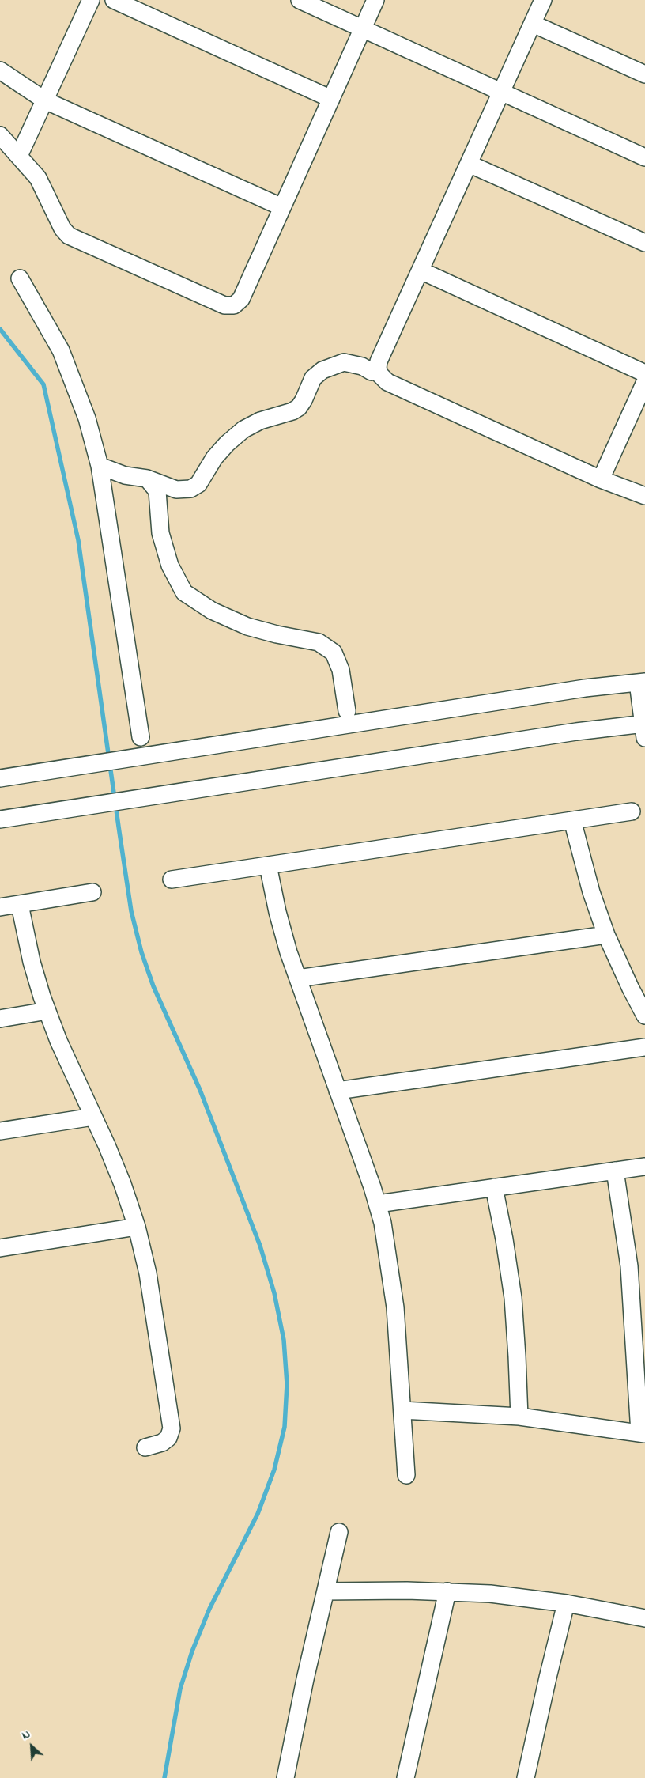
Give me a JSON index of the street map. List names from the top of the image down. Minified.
{"north":"top left"}
